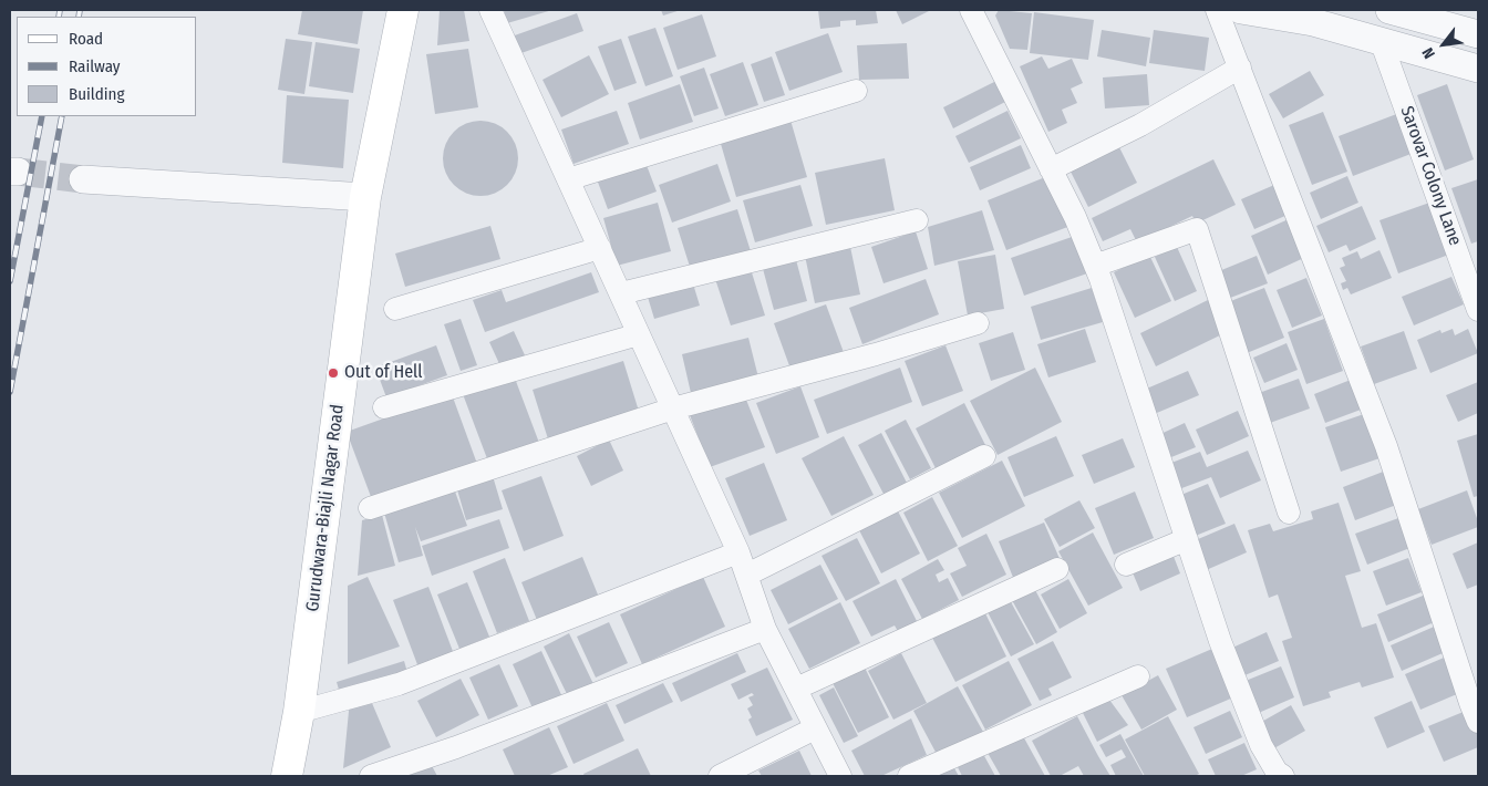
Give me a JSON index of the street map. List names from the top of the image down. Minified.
{"streets":{"main road":["Gurudwara-Biajli Nagar Road"],"street":["Sarovar Colony Lane"]},"places":["Out of Hell"],"legend":["Road","Railway","Building"],"north":"bottom left"}
